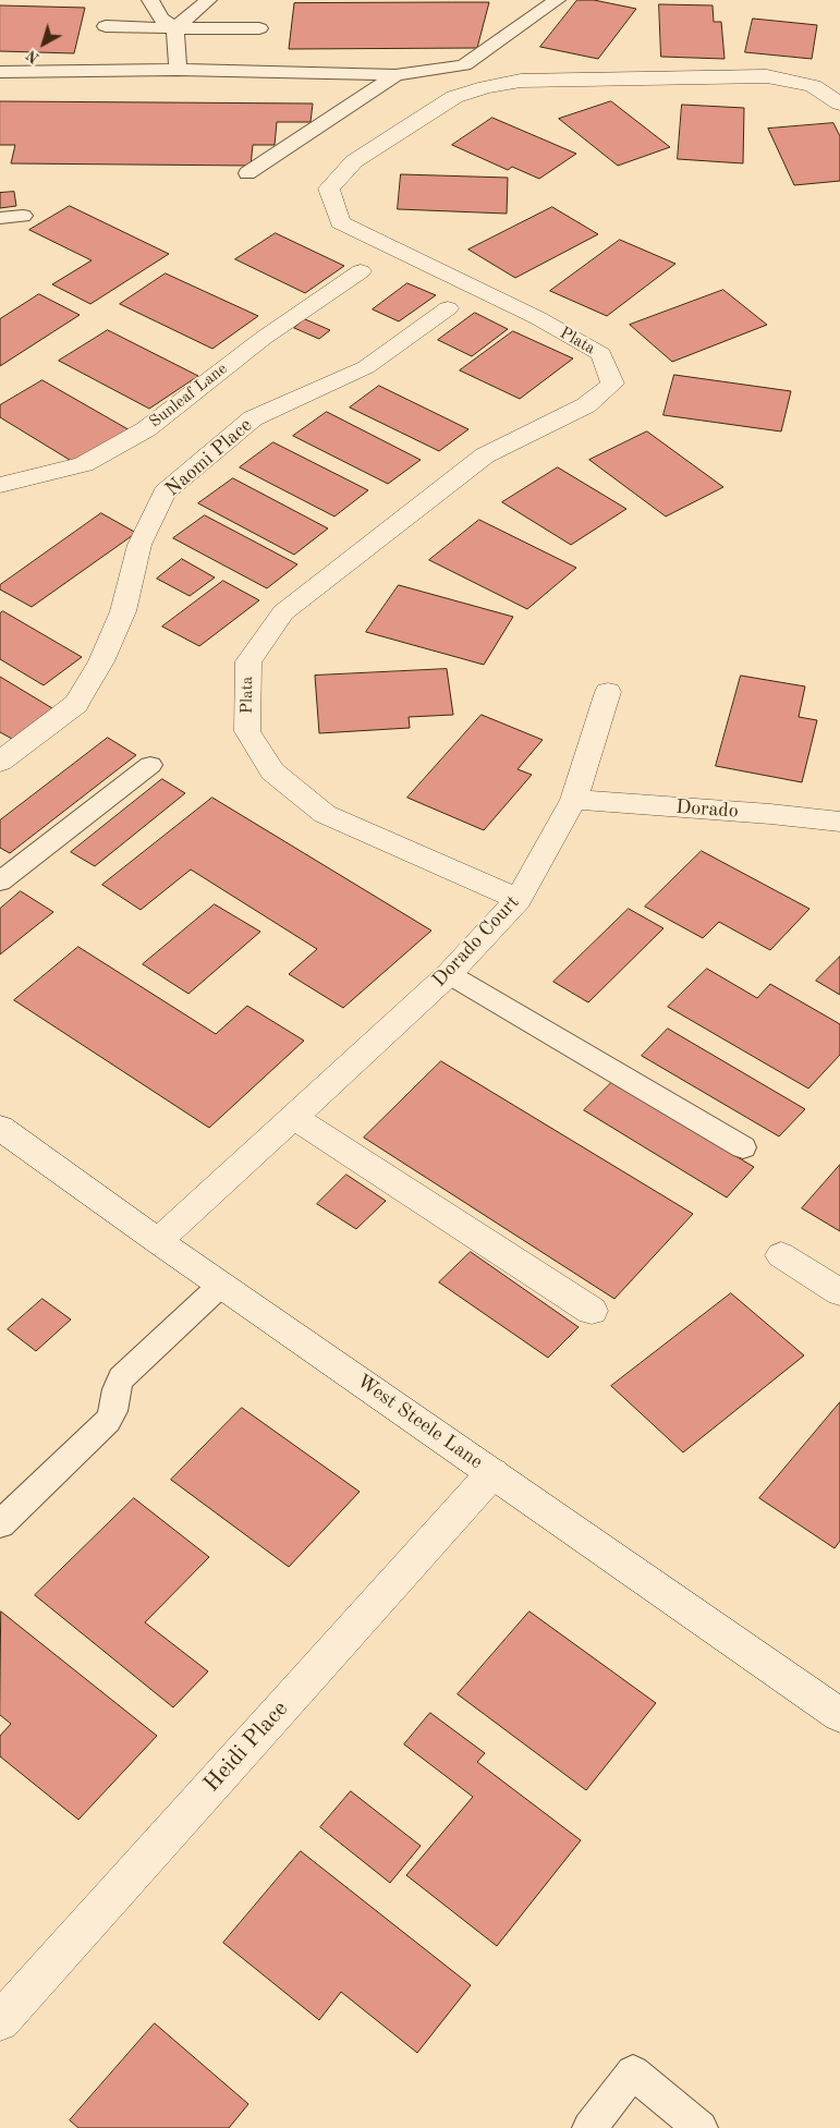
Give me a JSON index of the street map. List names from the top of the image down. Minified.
{"streets":{"street":["Plata","Sunleaf Lane","Naomi Place","Dorado","Dorado Court","West Steele Lane","Heidi Place"]},"crossings":[["Plata","Dorado Court"],["Dorado","Dorado Court"],["Dorado Court","West Steele Lane"],["West Steele Lane","Heidi Place"]],"north":"bottom left"}
